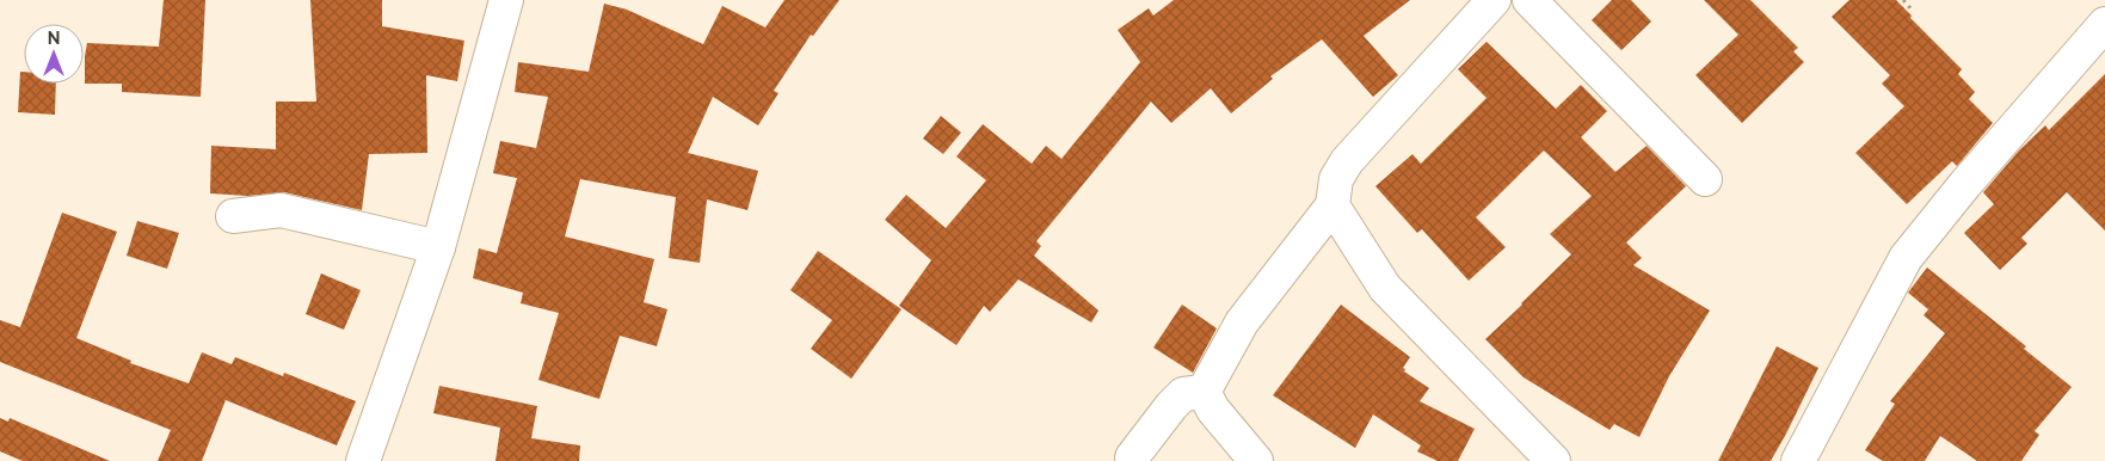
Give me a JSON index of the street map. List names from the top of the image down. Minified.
{"north":"top"}
